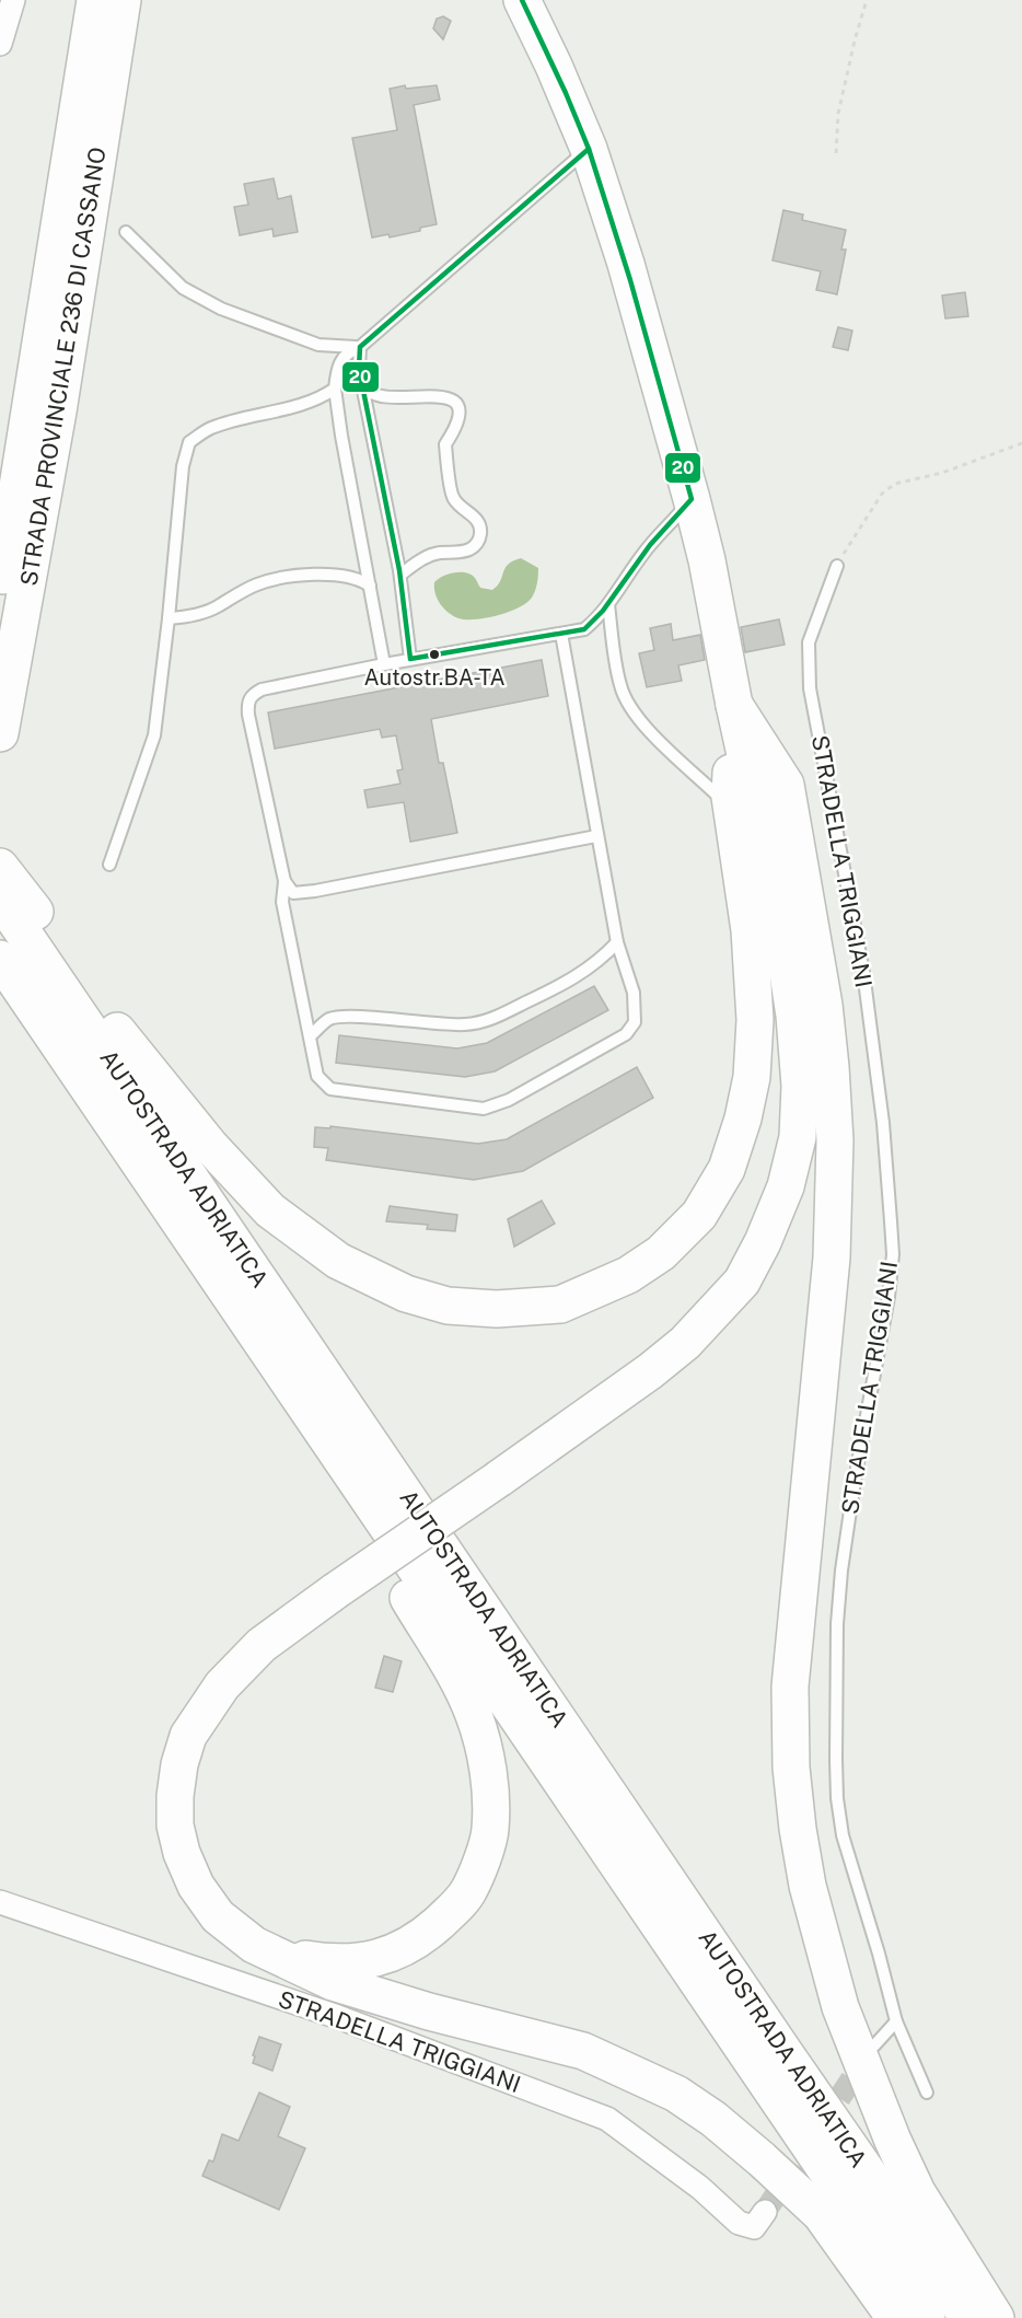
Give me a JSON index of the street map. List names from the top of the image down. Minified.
{"streets":{"highway":["STRADA PROVINCIALE 236 DI CASSANO","AUTOSTRADA ADRIATICA"],"street":["STRADELLA TRIGGIANI"]},"places":["Autostr.BA-TA"],"lines":["transit line 20"]}
